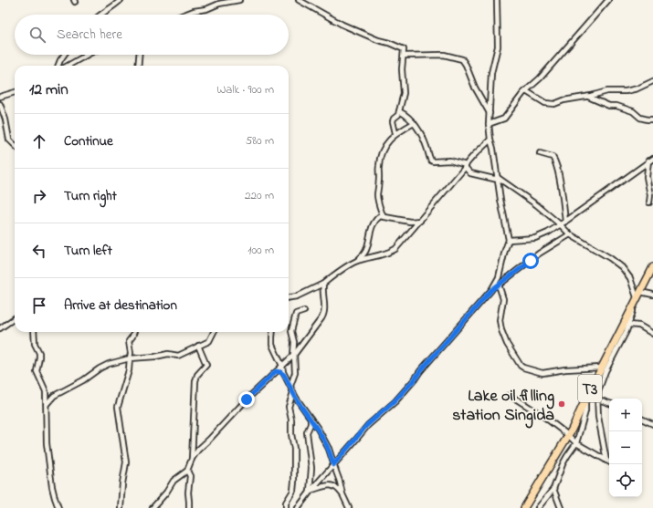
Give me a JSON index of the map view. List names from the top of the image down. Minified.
{"streets":{"highway":["T3"]},"places":["Lake oil filling station Singida"],"page":{"search":"Search here","heading":["12 min","Walk · 900 m"],"list":[["Continue","580 m"],["Turn right","220 m"],["Turn left","100 m"],"Arrive at destination"],"map_buttons":["+","−"]}}
